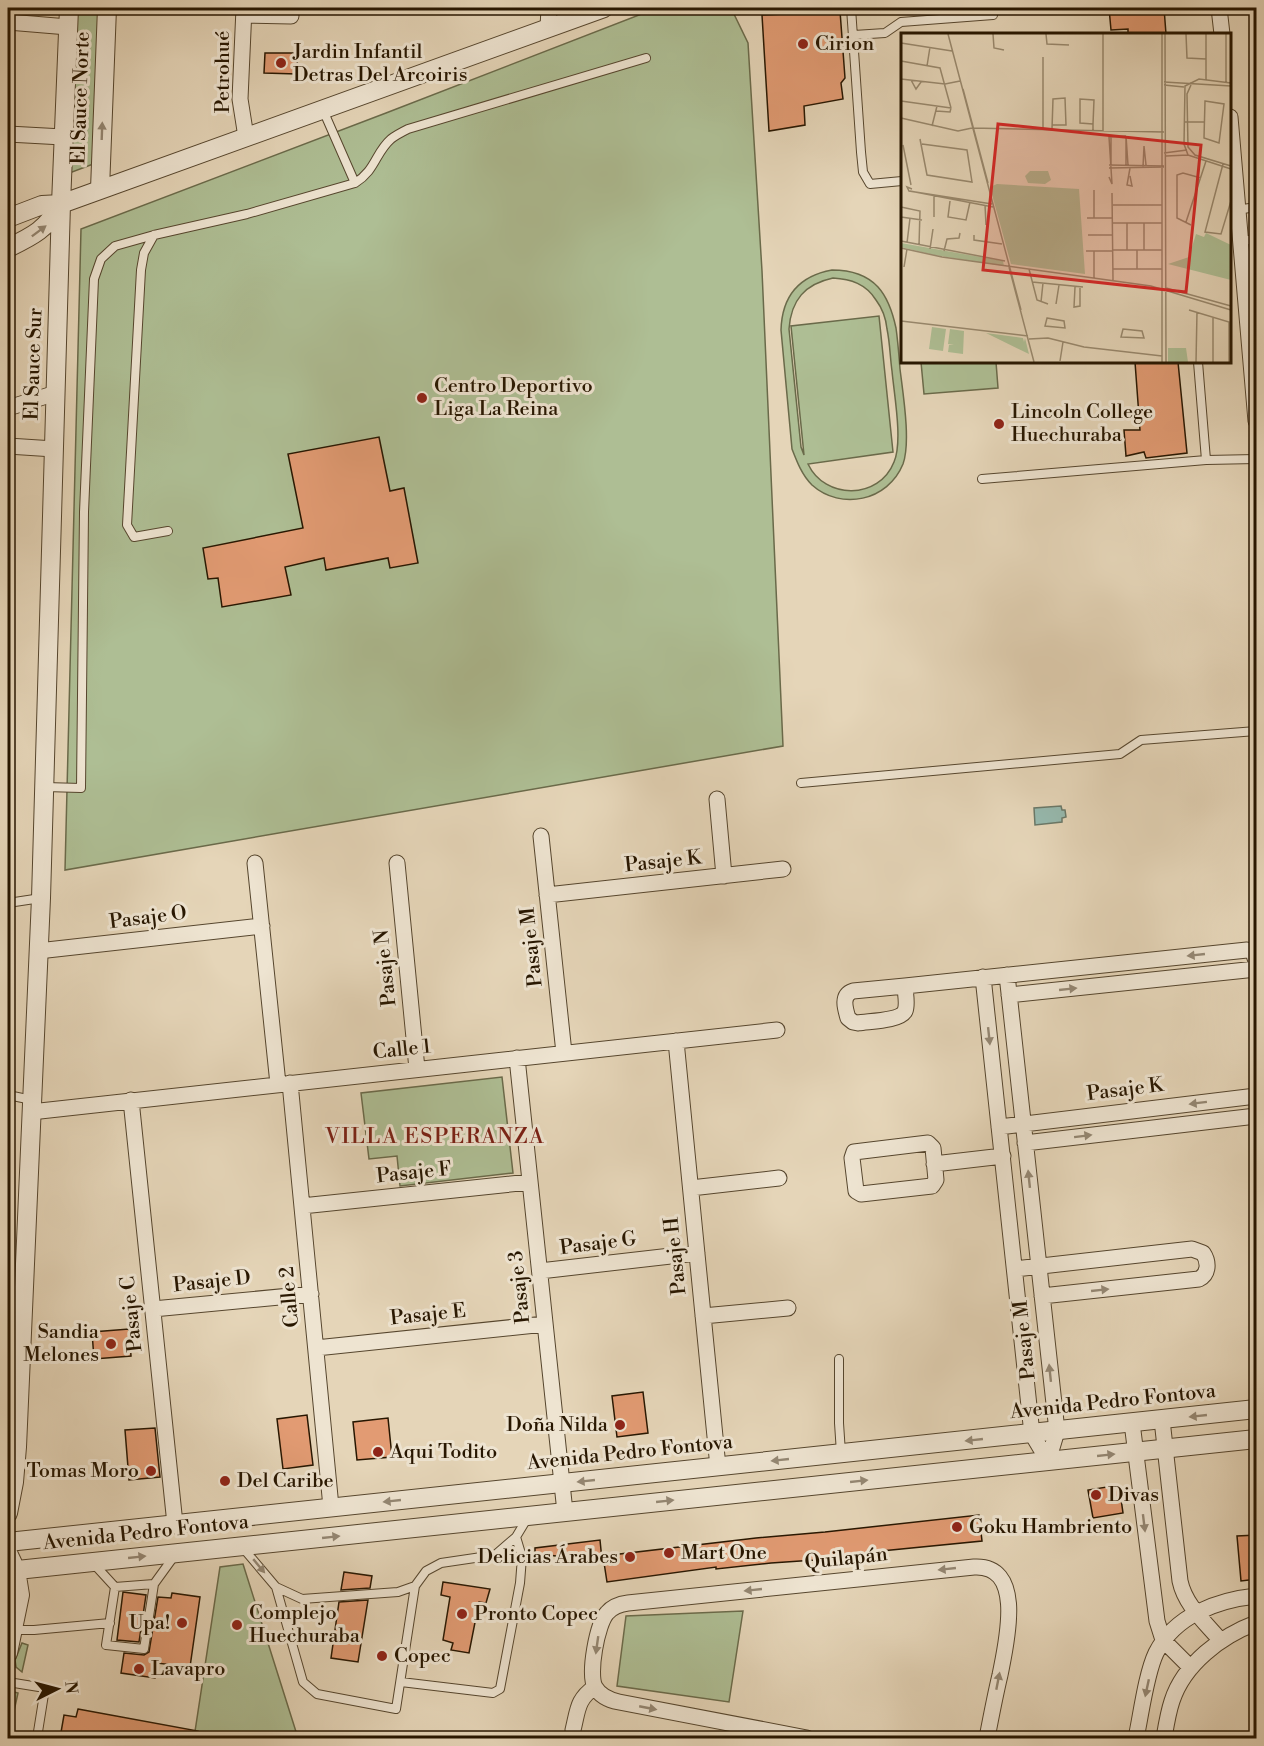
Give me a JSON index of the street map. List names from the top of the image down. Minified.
{"streets":{"street":["Petrohué","El Sauce Norte","El Sauce Sur","Pasaje K","Pasaje O","Pasaje M","Pasaje N","Calle 1","Pasaje F","Pasaje G","Pasaje H","Pasaje D","Pasaje 3","Calle 2","Pasaje C","Pasaje E","Avenida Pedro Fontova","Quilapán"]},"crossings":[["El Sauce Sur","Pasaje O"],["El Sauce Sur","Calle 1"],["Pasaje K","Pasaje M"],["Pasaje M","Calle 1"],["Pasaje M","Avenida Pedro Fontova"],["Pasaje N","Calle 1"],["Calle 1","Pasaje H"],["Calle 1","Pasaje 3"],["Calle 1","Calle 2"],["Calle 1","Pasaje C"],["Pasaje F","Pasaje 3"],["Pasaje F","Calle 2"],["Pasaje G","Pasaje H"],["Pasaje G","Pasaje 3"],["Pasaje H","Avenida Pedro Fontova"],["Pasaje D","Calle 2"],["Pasaje D","Pasaje C"],["Pasaje 3","Pasaje E"],["Pasaje 3","Avenida Pedro Fontova"],["Calle 2","Pasaje E"],["Calle 2","Avenida Pedro Fontova"],["Pasaje C","Avenida Pedro Fontova"]],"one_way":["El Sauce Norte"],"districts":["VILLA ESPERANZA"],"places":["Cirion","Jardin Infantil Detras Del Arcoiris","Centro Deportivo Liga La Reina","Lincoln College Huechuraba","Sandia Melones","Doña Nilda","Aqui Todito","Tomas Moro","Del Caribe","Divas","Goku Hambriento","Mart One","Delicias Árabes","Pronto Copec","Upa!","Complejo Huechuraba","Copec","Lavapro"],"north":"right"}
